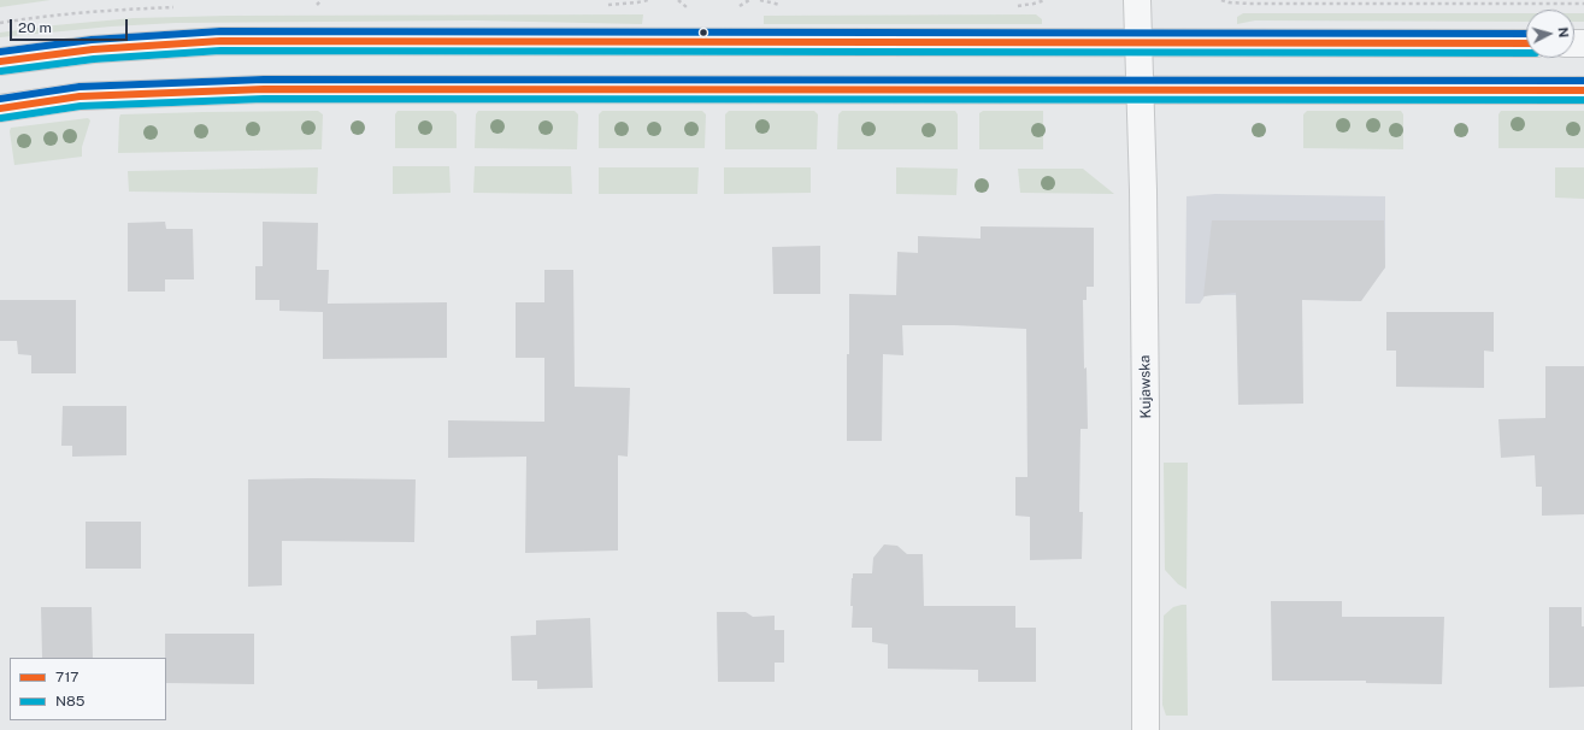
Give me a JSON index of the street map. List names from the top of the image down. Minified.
{"streets":{"street":["Kujawska"]},"lines":["transit line 717","transit line N85"],"legend":["717","N85"],"scale_bar":"20 m","north":"right"}
